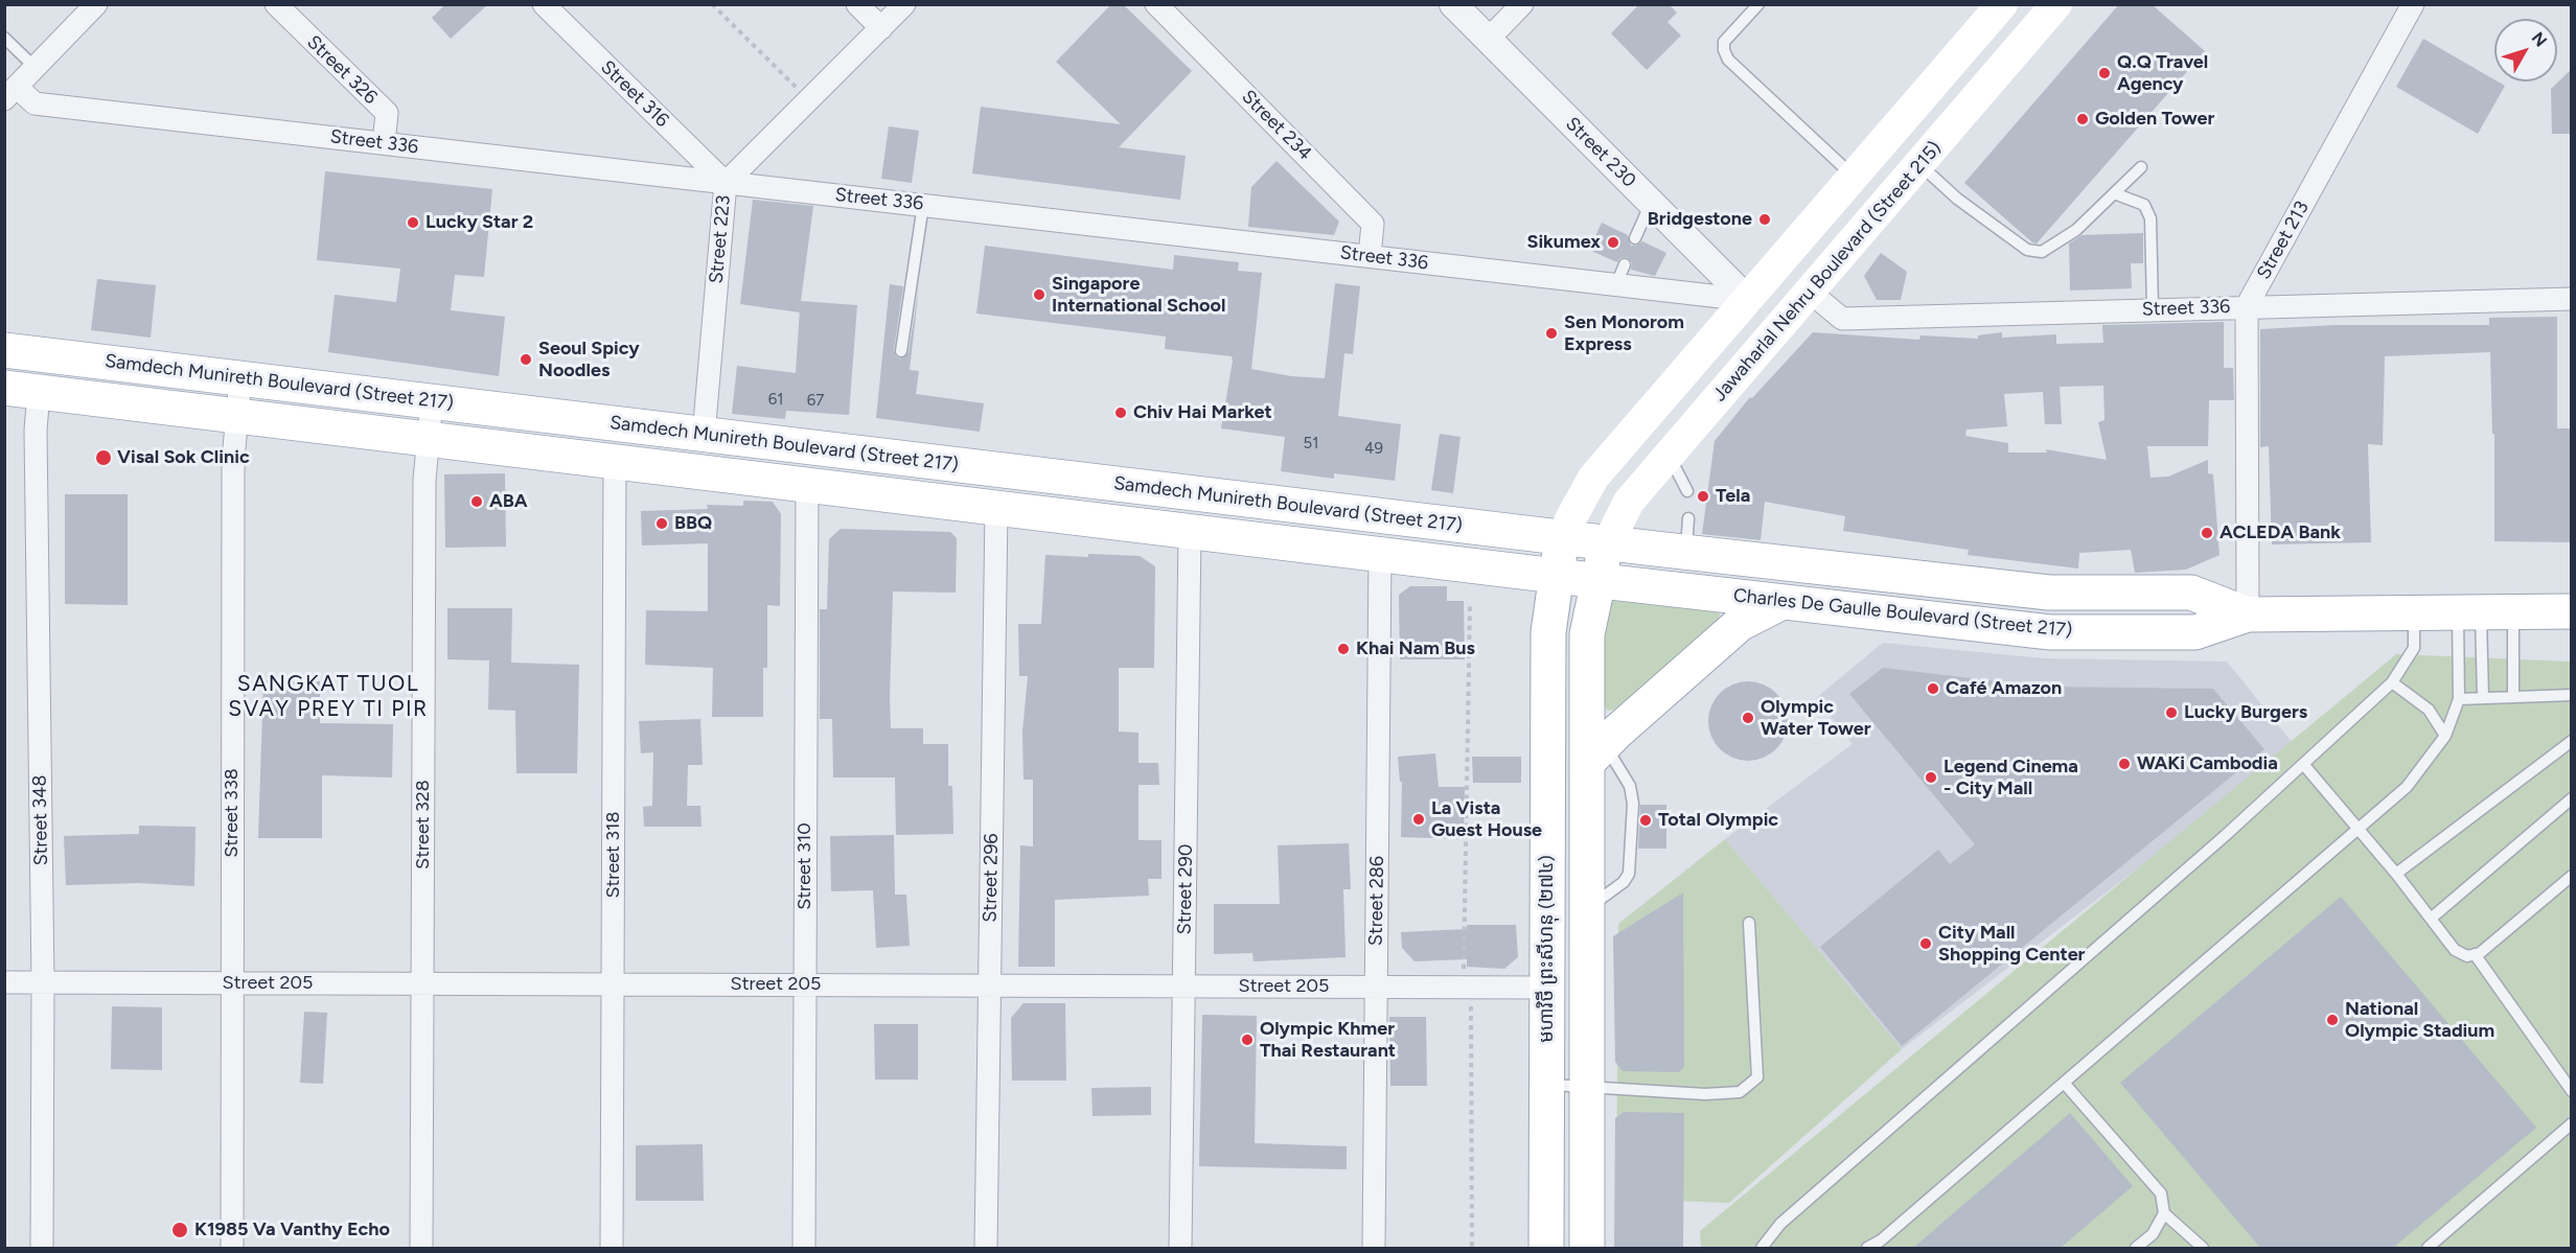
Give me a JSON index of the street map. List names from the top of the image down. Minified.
{"streets":{"main road":["Jawaharlal Nehru Boulevard (Street 215)","Samdech Munireth Boulevard (Street 217)","Charles De Gaulle Boulevard (Street 217)","មហាវិថី ព្រះសីហនុ (២៧៤)"],"street":["Street 326","Street 316","Street 234","Street 336","Street 230","Street 223","Street 213","Street 338","Street 348","Street 328","Street 318","Street 310","Street 296","Street 290","Street 286","Street 205"]},"crossings":[["Street 326","Street 336"],["Street 316","Street 336"],["Street 316","Street 223"],["Street 234","Street 336"],["Street 336","Street 230"],["Street 336","Street 223"],["Street 336","Street 213"],["Street 336","Jawaharlal Nehru Boulevard (Street 215)"],["Street 223","Samdech Munireth Boulevard (Street 217)"],["Street 213","Charles De Gaulle Boulevard (Street 217)"],["Jawaharlal Nehru Boulevard (Street 215)","Charles De Gaulle Boulevard (Street 217)"],["Jawaharlal Nehru Boulevard (Street 215)","មហាវិថី ព្រះសីហនុ (២៧៤)"],["Samdech Munireth Boulevard (Street 217)","Charles De Gaulle Boulevard (Street 217)"],["Samdech Munireth Boulevard (Street 217)","Street 338"],["Samdech Munireth Boulevard (Street 217)","Street 348"],["Samdech Munireth Boulevard (Street 217)","Street 328"],["Samdech Munireth Boulevard (Street 217)","Street 318"],["Samdech Munireth Boulevard (Street 217)","Street 310"],["Samdech Munireth Boulevard (Street 217)","Street 296"],["Samdech Munireth Boulevard (Street 217)","Street 290"],["Samdech Munireth Boulevard (Street 217)","Street 286"],["Samdech Munireth Boulevard (Street 217)","មហាវិថី ព្រះសីហនុ (២៧៤)"],["Charles De Gaulle Boulevard (Street 217)","មហាវិថី ព្រះសីហនុ (២៧៤)"],["Street 338","Street 205"],["Street 348","Street 205"],["Street 328","Street 205"],["Street 318","Street 205"],["Street 310","Street 205"],["Street 296","Street 205"],["Street 290","Street 205"],["Street 286","Street 205"],["មហាវិថី ព្រះសីហនុ (២៧៤)","Street 205"]],"districts":["SANGKAT TUOL SVAY PREY TI PIR"],"places":["Q.Q Travel Agency","Golden Tower","Bridgestone","Lucky Star 2","Sikumex","Singapore International School","Sen Monorom Express","Seoul Spicy Noodles","Chiv Hai Market","Visal Sok Clinic","Tela","ABA","BBQ","ACLEDA Bank","Khai Nam Bus","Café Amazon","Lucky Burgers","Olympic Water Tower","WAKi Cambodia","Legend Cinema - City Mall","La Vista Guest House","Total Olympic","City Mall Shopping Center","National Olympic Stadium","Olympic Khmer Thai Restaurant","K1985 Va Vanthy Echo"],"house_numbers":["61","67","51","49"],"north":"top right"}
